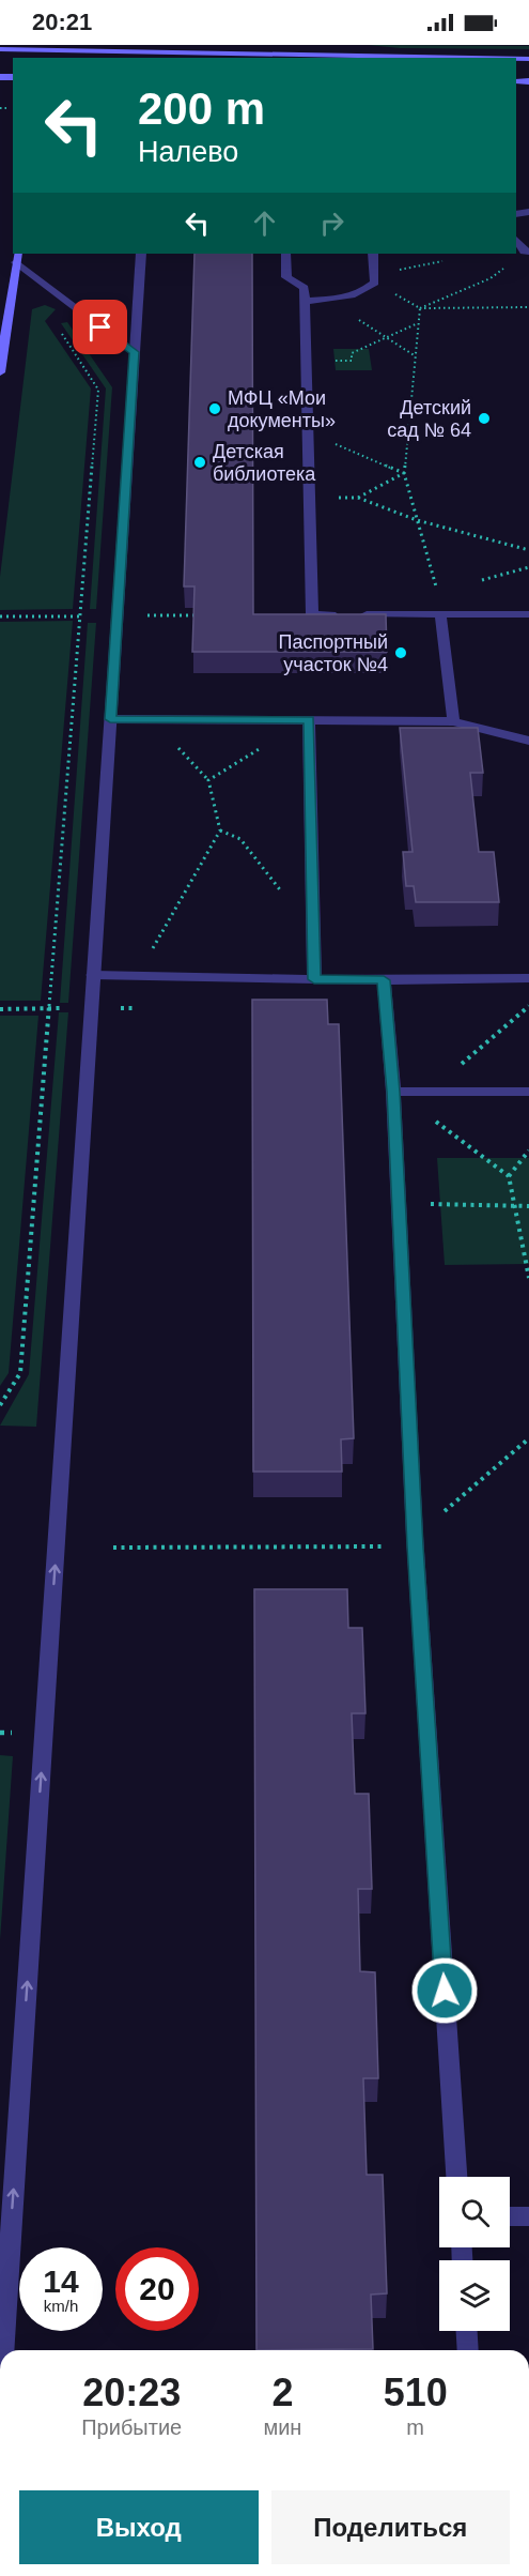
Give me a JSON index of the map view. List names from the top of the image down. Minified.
{"places":["МФЦ «Мои документы»","Детский сад № 64","Детская библиотека","Паспортный участок №4"],"page":{"status":"20:21","turn":["200 m","Налево"],"speed":"14 km/h","limit":"20","eta":["20:23","Прибытие","2","мин","510","m"],"buttons":["Выход","Поделиться"]}}
